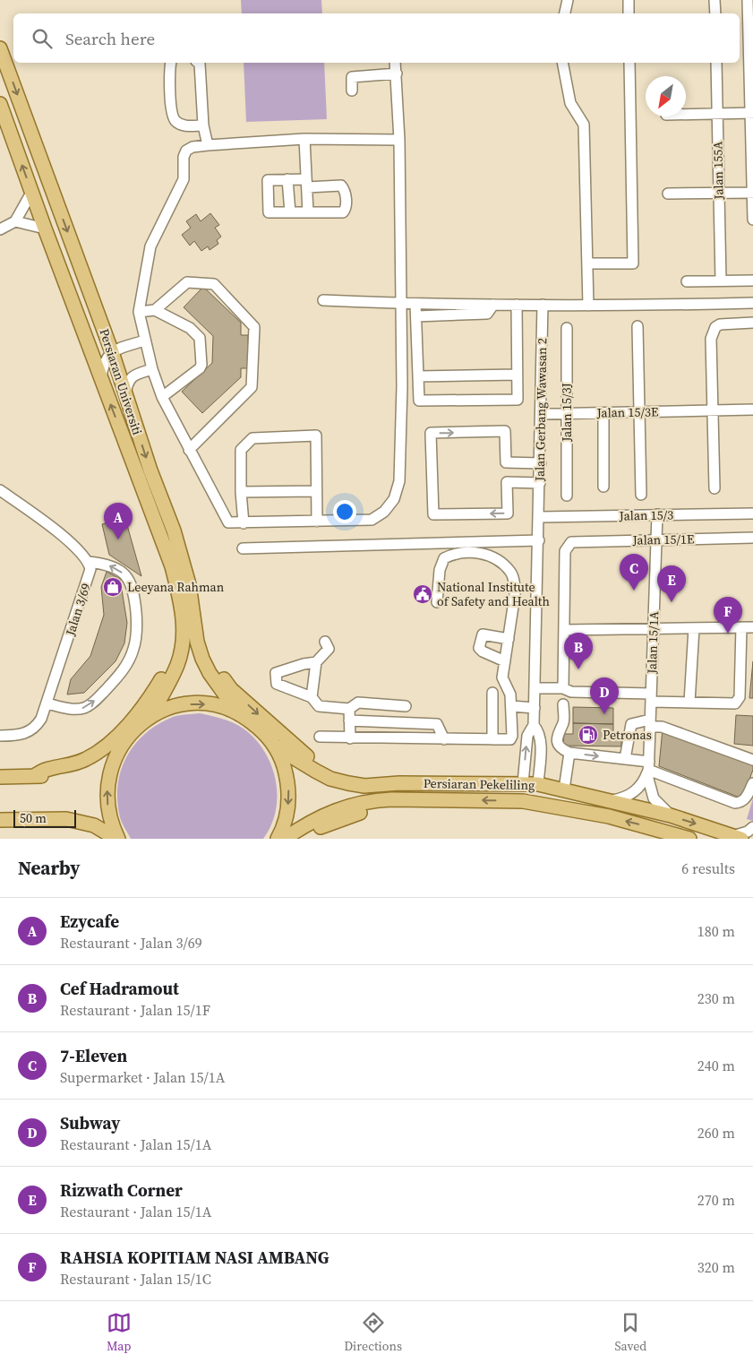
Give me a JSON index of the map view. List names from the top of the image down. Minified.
{"streets":{"main road":["Persiaran Universiti","Persiaran Pekeliling"],"street":["Jalan 155A","Jalan Gerbang Wawasan 2","Jalan 15/3J","Jalan 15/3E","Jalan 15/3","Jalan 15/1E","Jalan 3/69","Jalan 15/1A"]},"crossings":[["Jalan Gerbang Wawasan 2","Jalan 15/3E"],["Jalan Gerbang Wawasan 2","Jalan 15/3"],["Jalan Gerbang Wawasan 2","Persiaran Pekeliling"],["Jalan 15/3J","Jalan 15/3E"],["Jalan 15/3","Jalan 15/1A"],["Jalan 15/1E","Jalan 15/1A"],["Jalan 15/1A","Persiaran Pekeliling"]],"places":{"shop":["Leeyana Rahman"],"public building":["National Institute of Safety and Health"],"fuel station":["Petronas"]},"scale_bar":"50 m","north":"bottom left","page":{"search":"Search here","pins":["A","C","E","F","B","D"],"scale":"50 m","heading":["Nearby","6 results"],"list":[{"mark":"A","name":"Ezycafe","note":"Restaurant · Jalan 3/69","value":"180 m"},{"mark":"B","name":"Cef Hadramout","note":"Restaurant · Jalan 15/1F","value":"230 m"},{"mark":"C","name":"7-Eleven","note":"Supermarket · Jalan 15/1A","value":"240 m"},{"mark":"D","name":"Subway","note":"Restaurant · Jalan 15/1A","value":"260 m"},{"mark":"E","name":"Rizwath Corner","note":"Restaurant · Jalan 15/1A","value":"270 m"},{"mark":"F","name":"RAHSIA KOPITIAM NASI AMBANG","note":"Restaurant · Jalan 15/1C","value":"320 m"}],"nav":["Map","Directions","Saved"]}}
